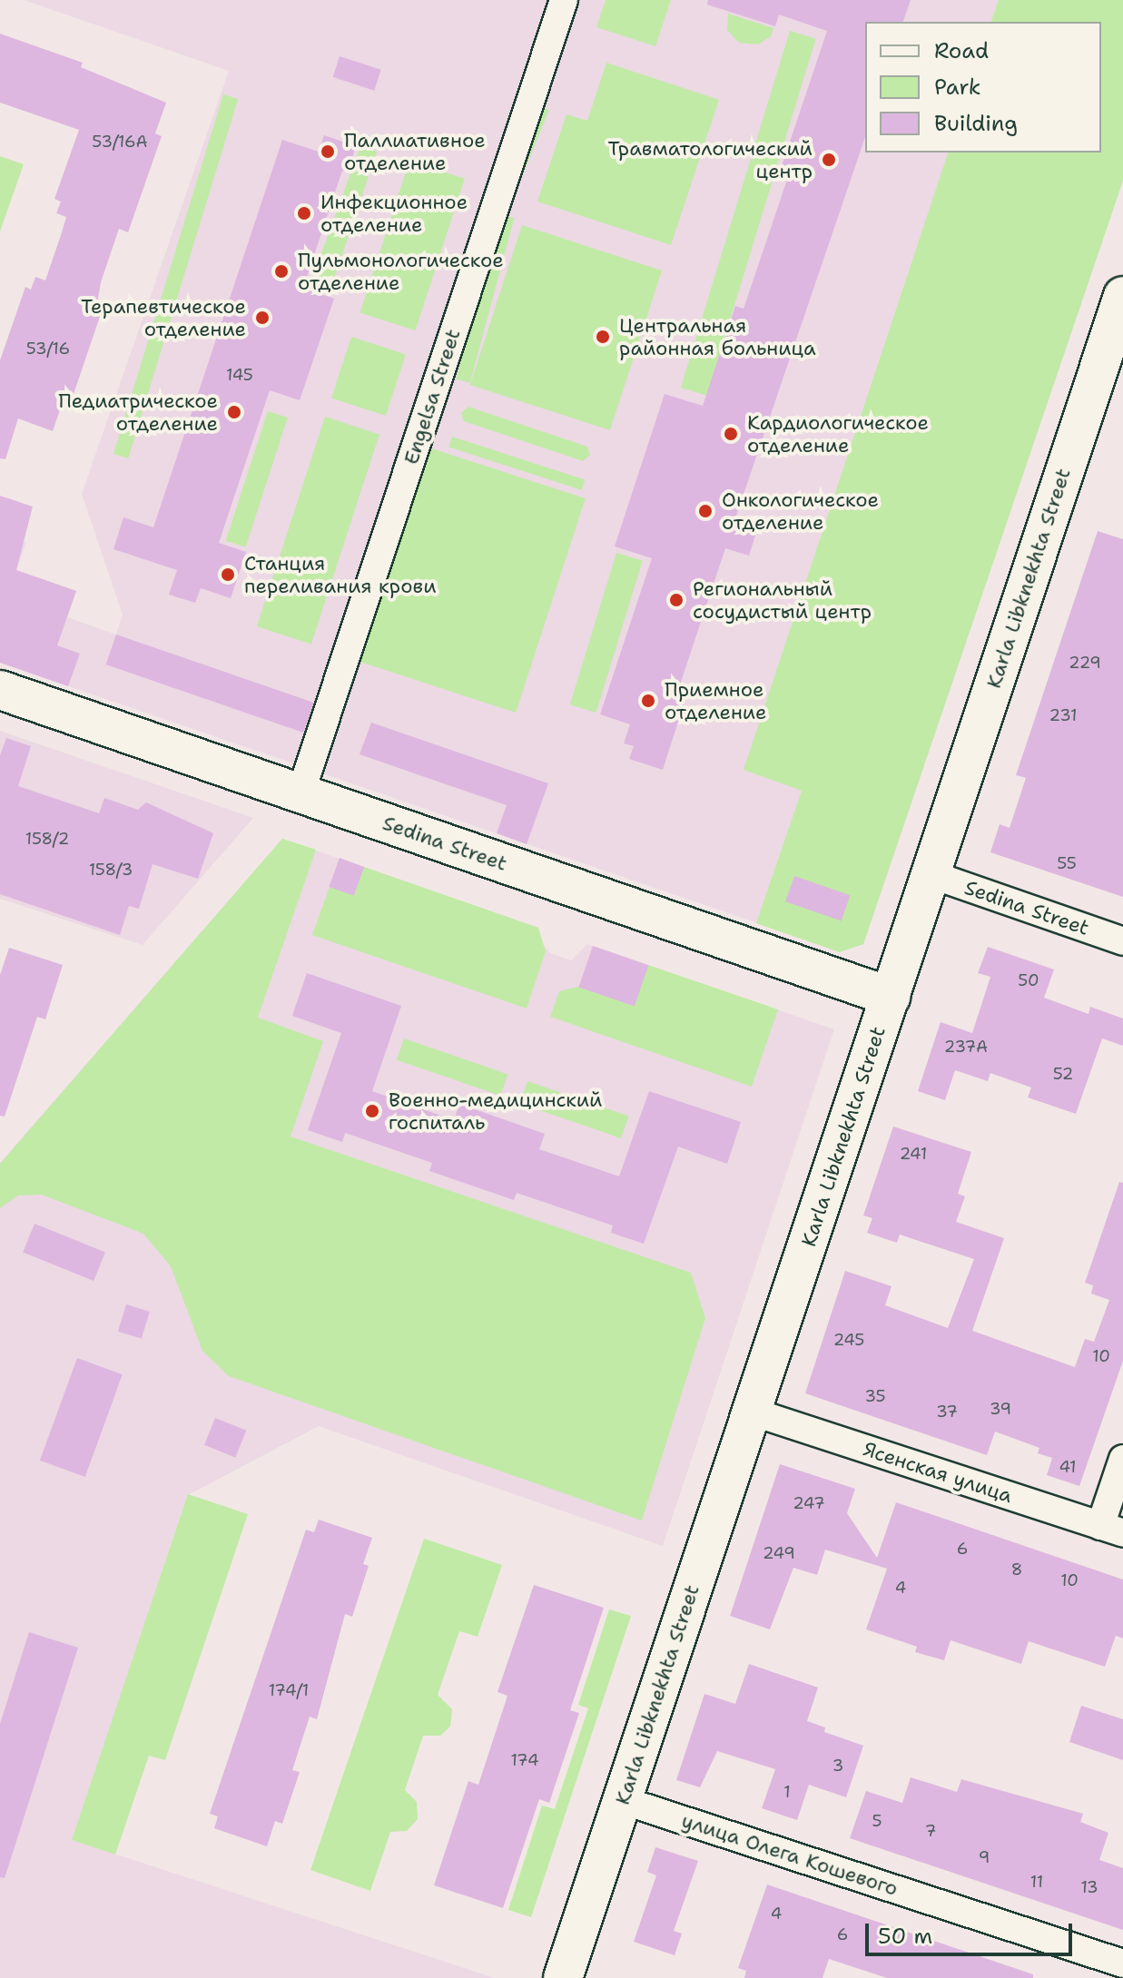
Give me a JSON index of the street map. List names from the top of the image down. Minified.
{"streets":{"street":["Engelsa Street","Karla Libknekhta Street","Sedina Street","Ясенская улица","улица Олега Кошевого"]},"crossings":[["Engelsa Street","Sedina Street"],["Karla Libknekhta Street","Sedina Street"],["Karla Libknekhta Street","Ясенская улица"],["Karla Libknekhta Street","улица Олега Кошевого"]],"places":["Паллиативное отделение","Травматологический центр","Инфекционное отделение","Пульмонологическое отделение","Терапевтическое отделение","Центральная районная больница","Педиатрическое отделение","Кардиологическое отделение","Онкологическое отделение","Станция переливания крови","Региональный сосудистый центр","Приемное отделение","Военно-медицинский госпиталь"],"house_numbers":["53/16А","53/16","145","229","231","158/2","55","158/3","50","237А","52","241","245","10","35","39","37","41","247","6","249","8","10","4","174/1","174","3","1","5","7","9","11","13","4","6"],"legend":["Road","Park","Building"],"scale_bar":"50 m"}
